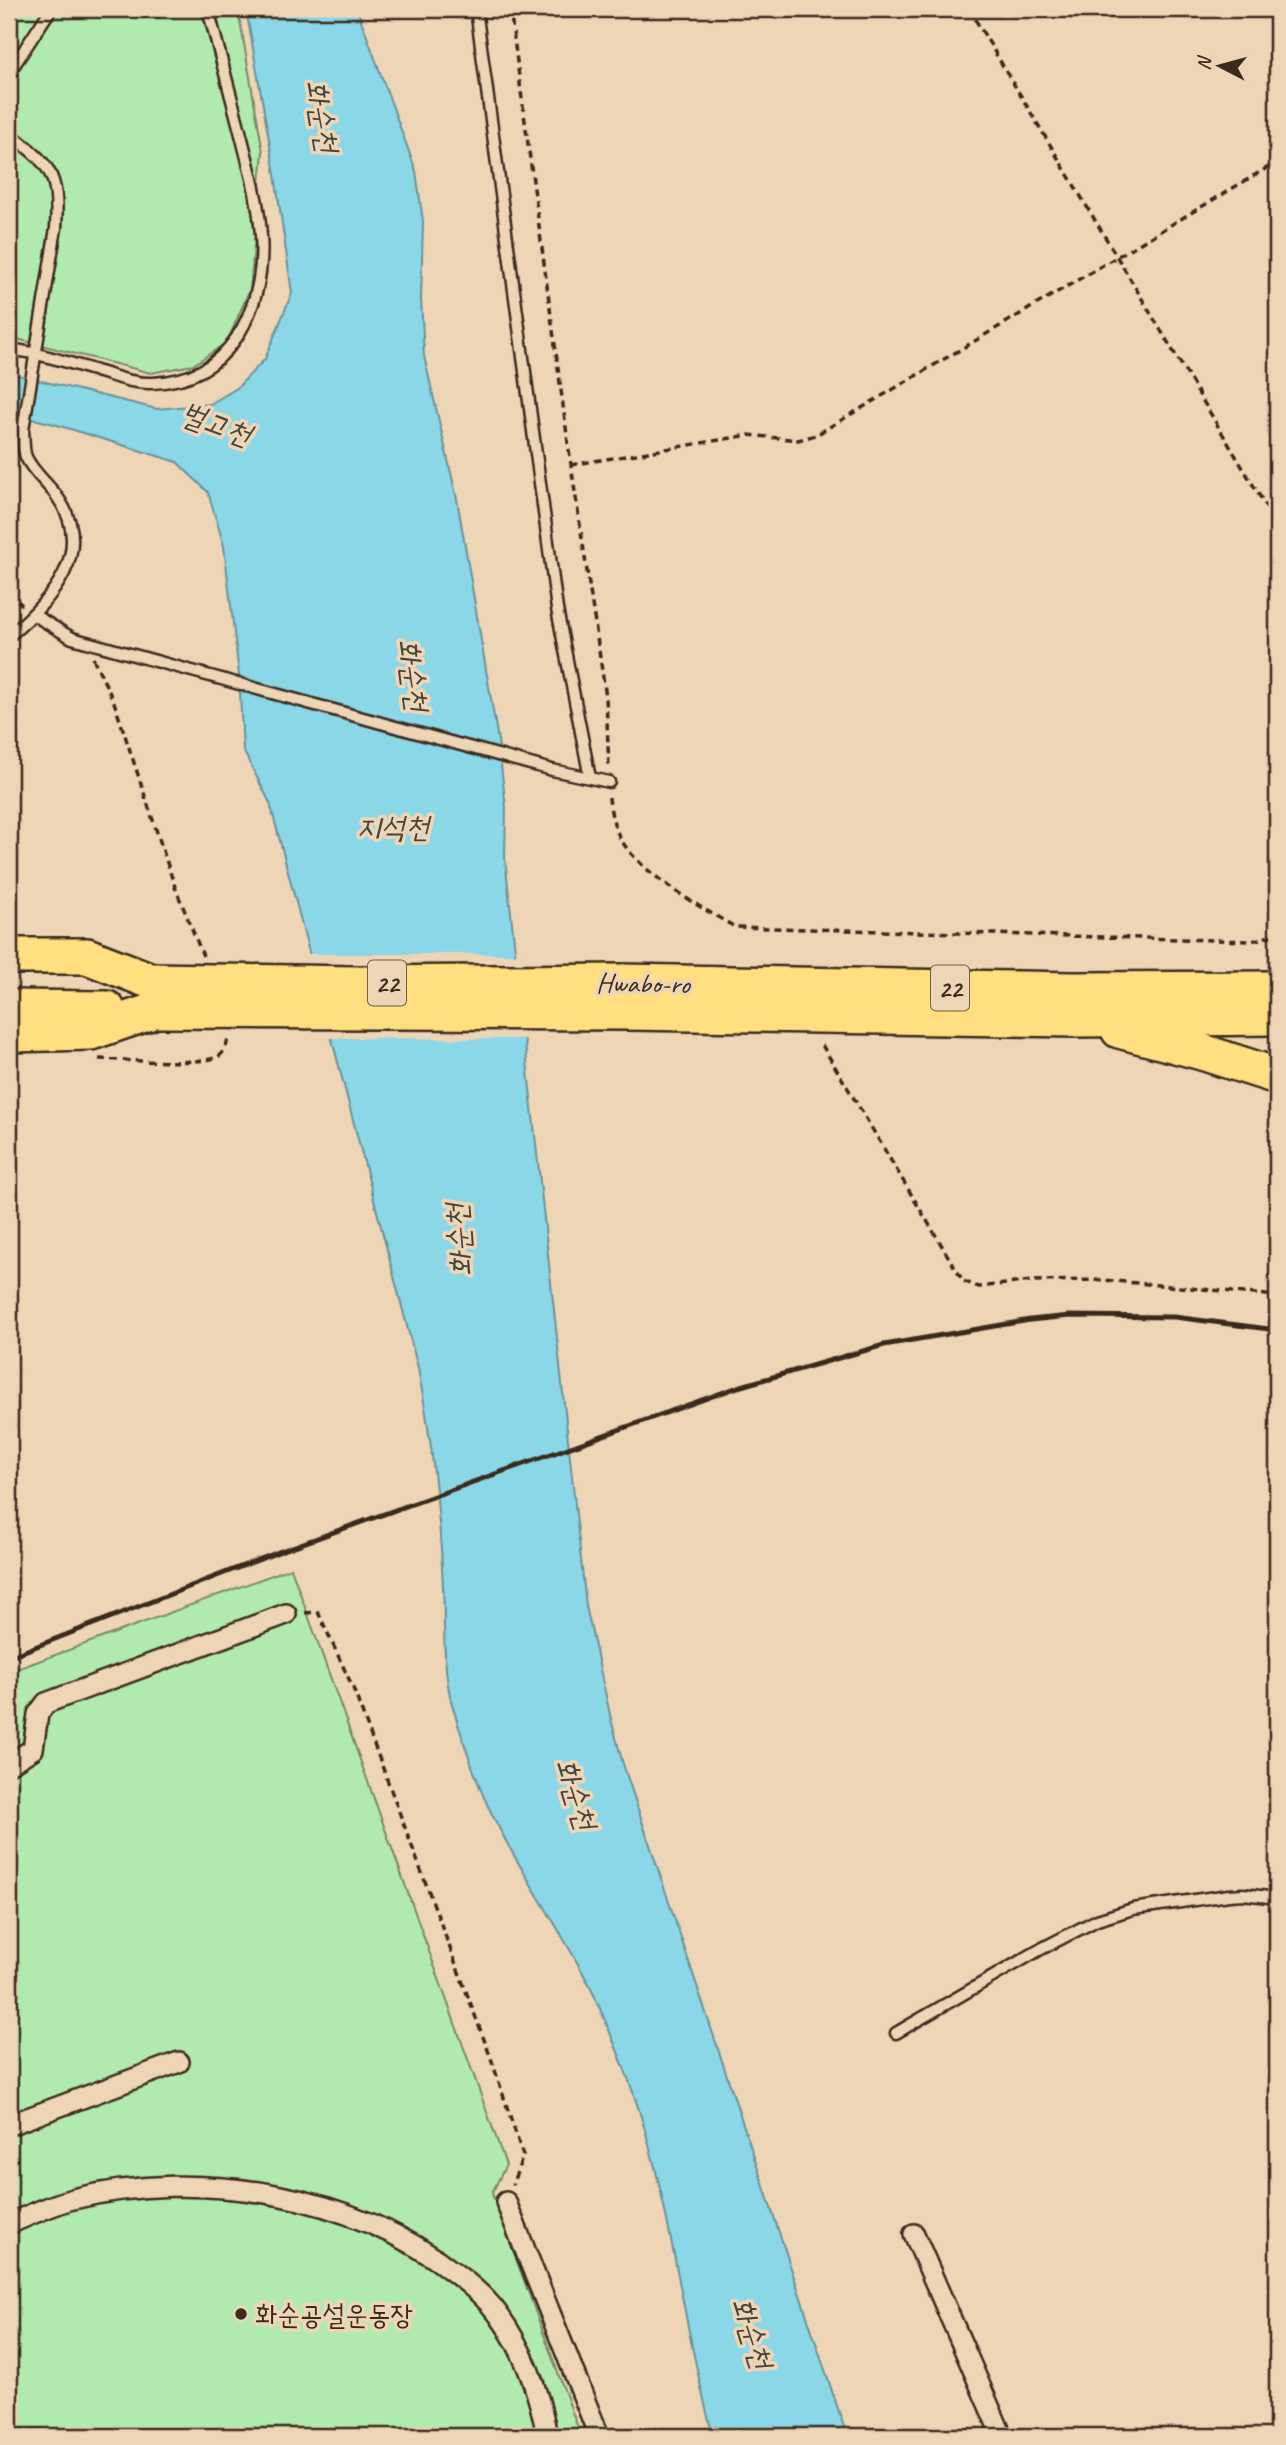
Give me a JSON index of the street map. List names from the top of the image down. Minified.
{"streets":{"highway":["22","Hwabo-ro"]},"crossings":[["22","Hwabo-ro"]],"water":["화순천","벌고천","지석천"],"places":["화순공설운동장"],"north":"left"}
